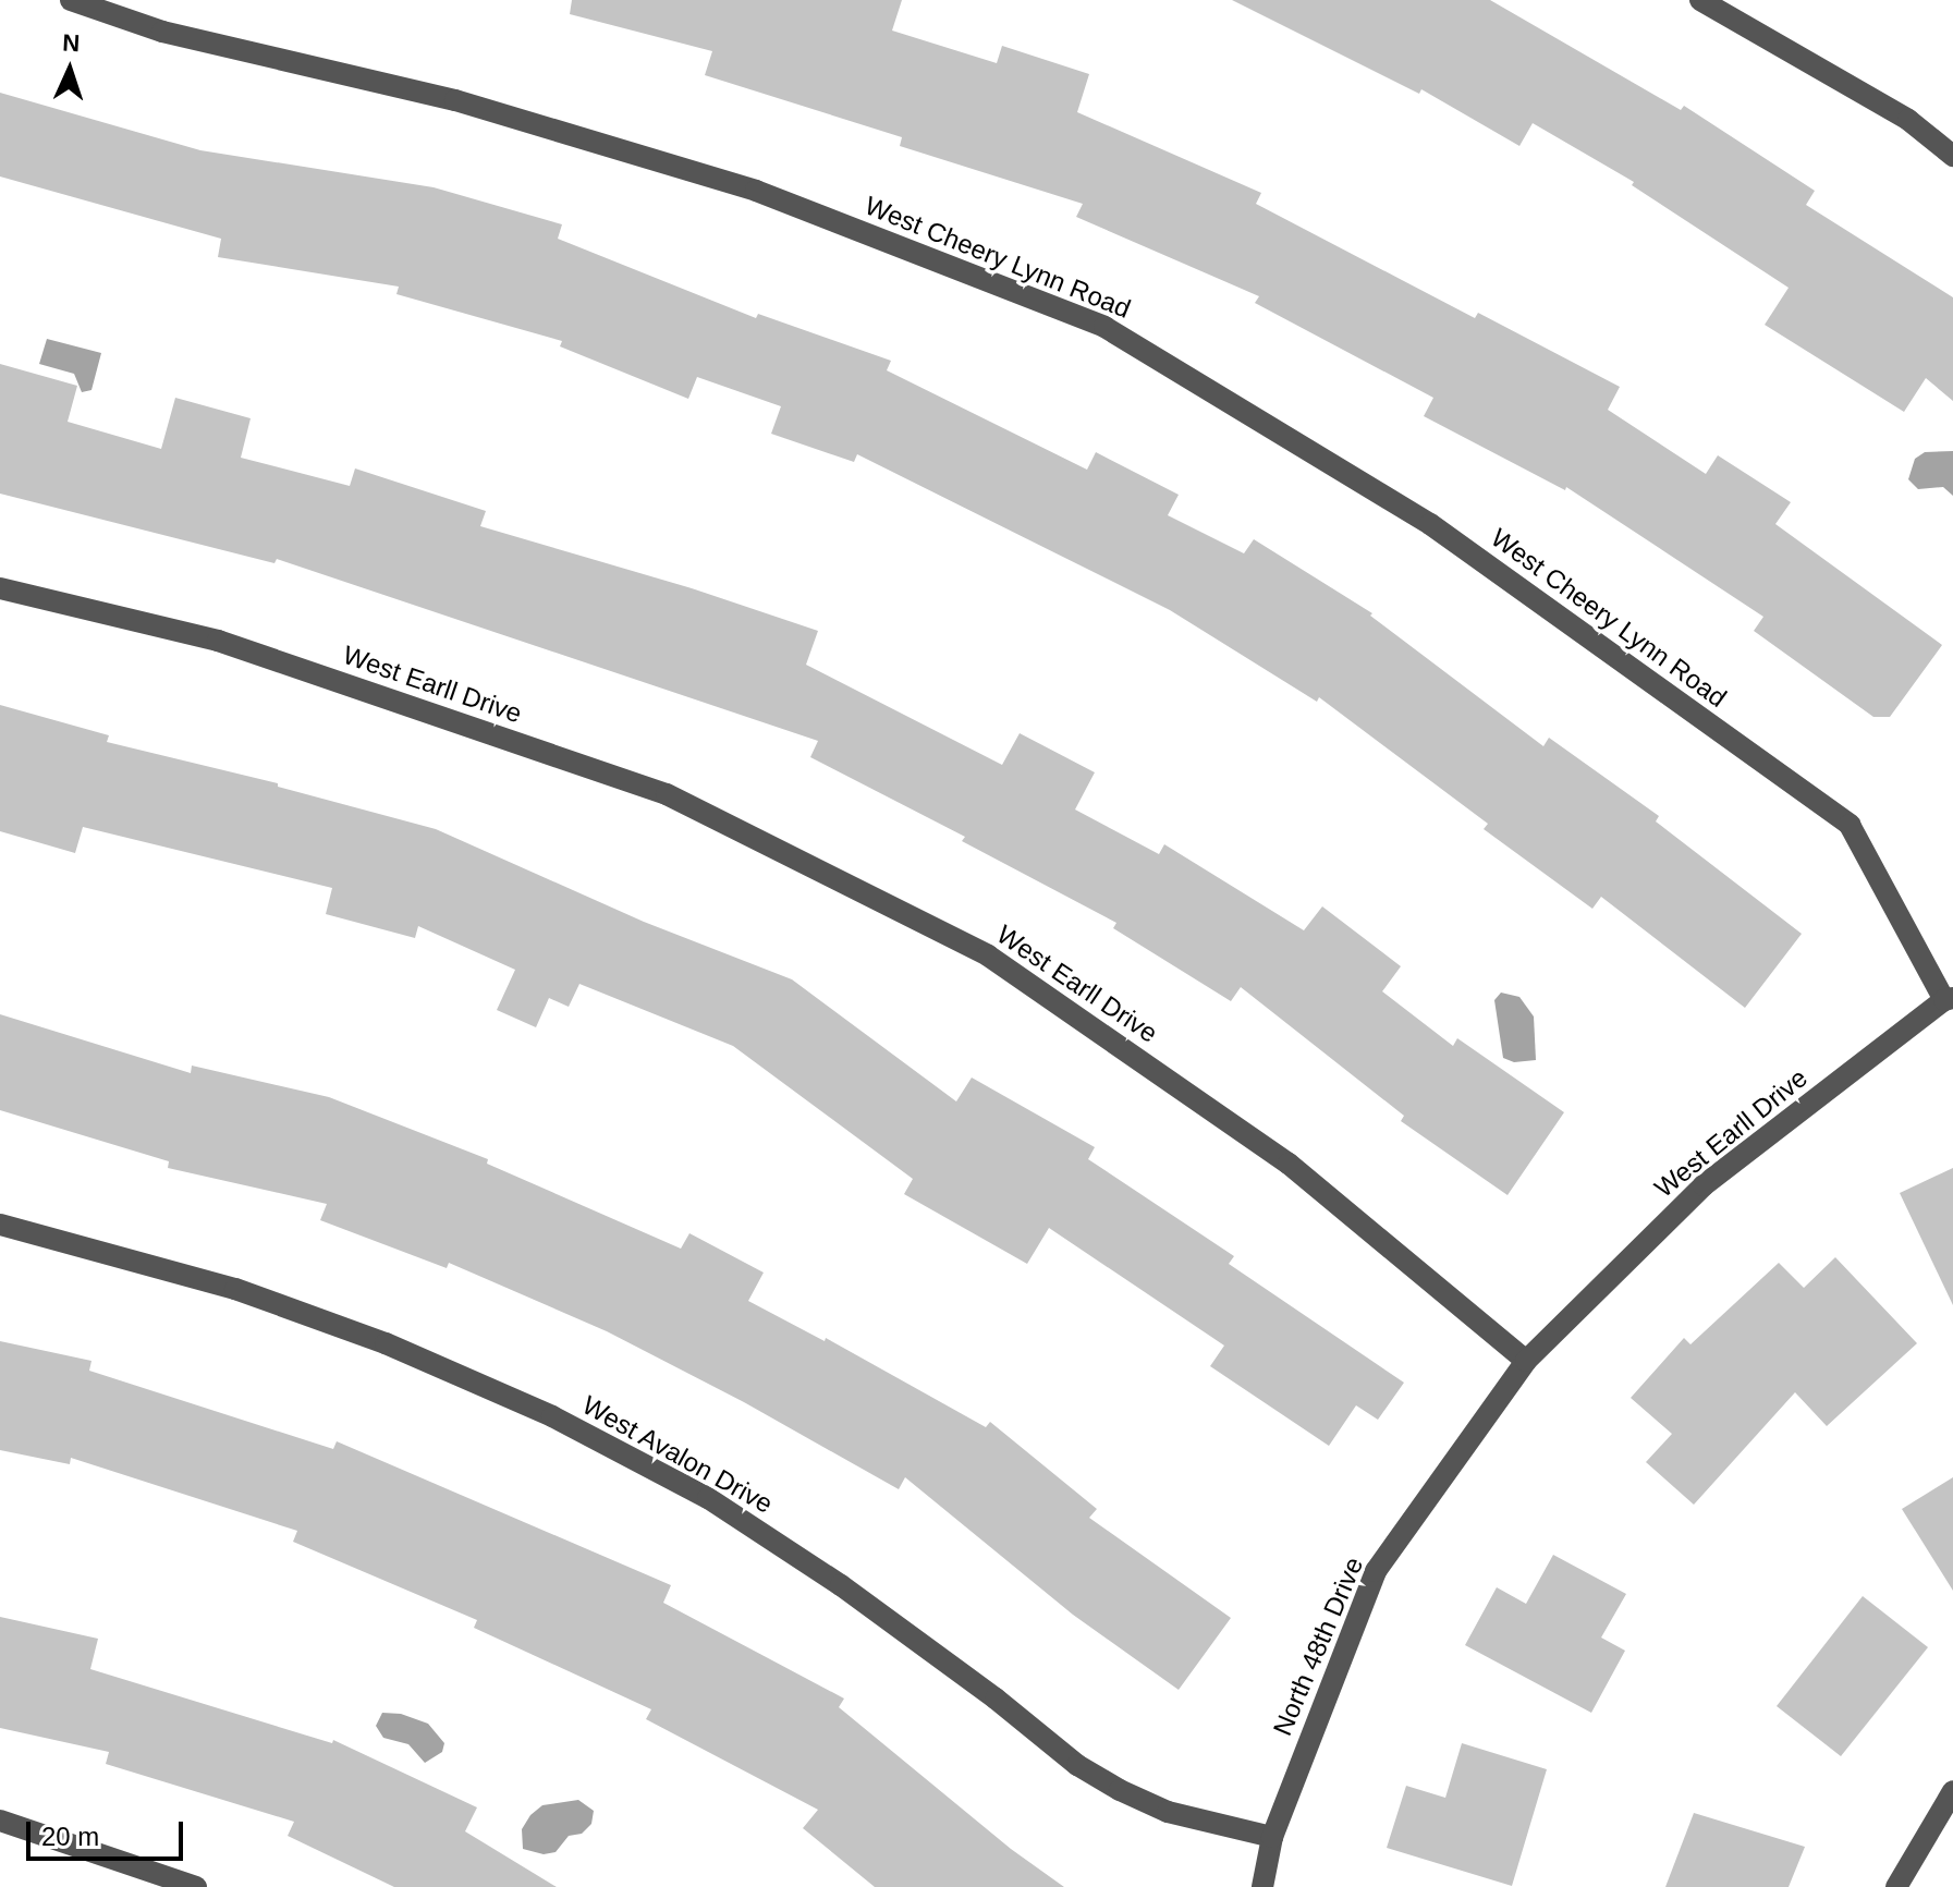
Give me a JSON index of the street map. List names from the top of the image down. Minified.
{"streets":{"street":["West Cheery Lynn Road","West Earll Drive","West Avalon Drive","North 48th Drive"]},"crossings":[["West Cheery Lynn Road","West Earll Drive"],["West Earll Drive","North 48th Drive"],["West Avalon Drive","North 48th Drive"]],"scale_bar":"20 m","north":"top"}
